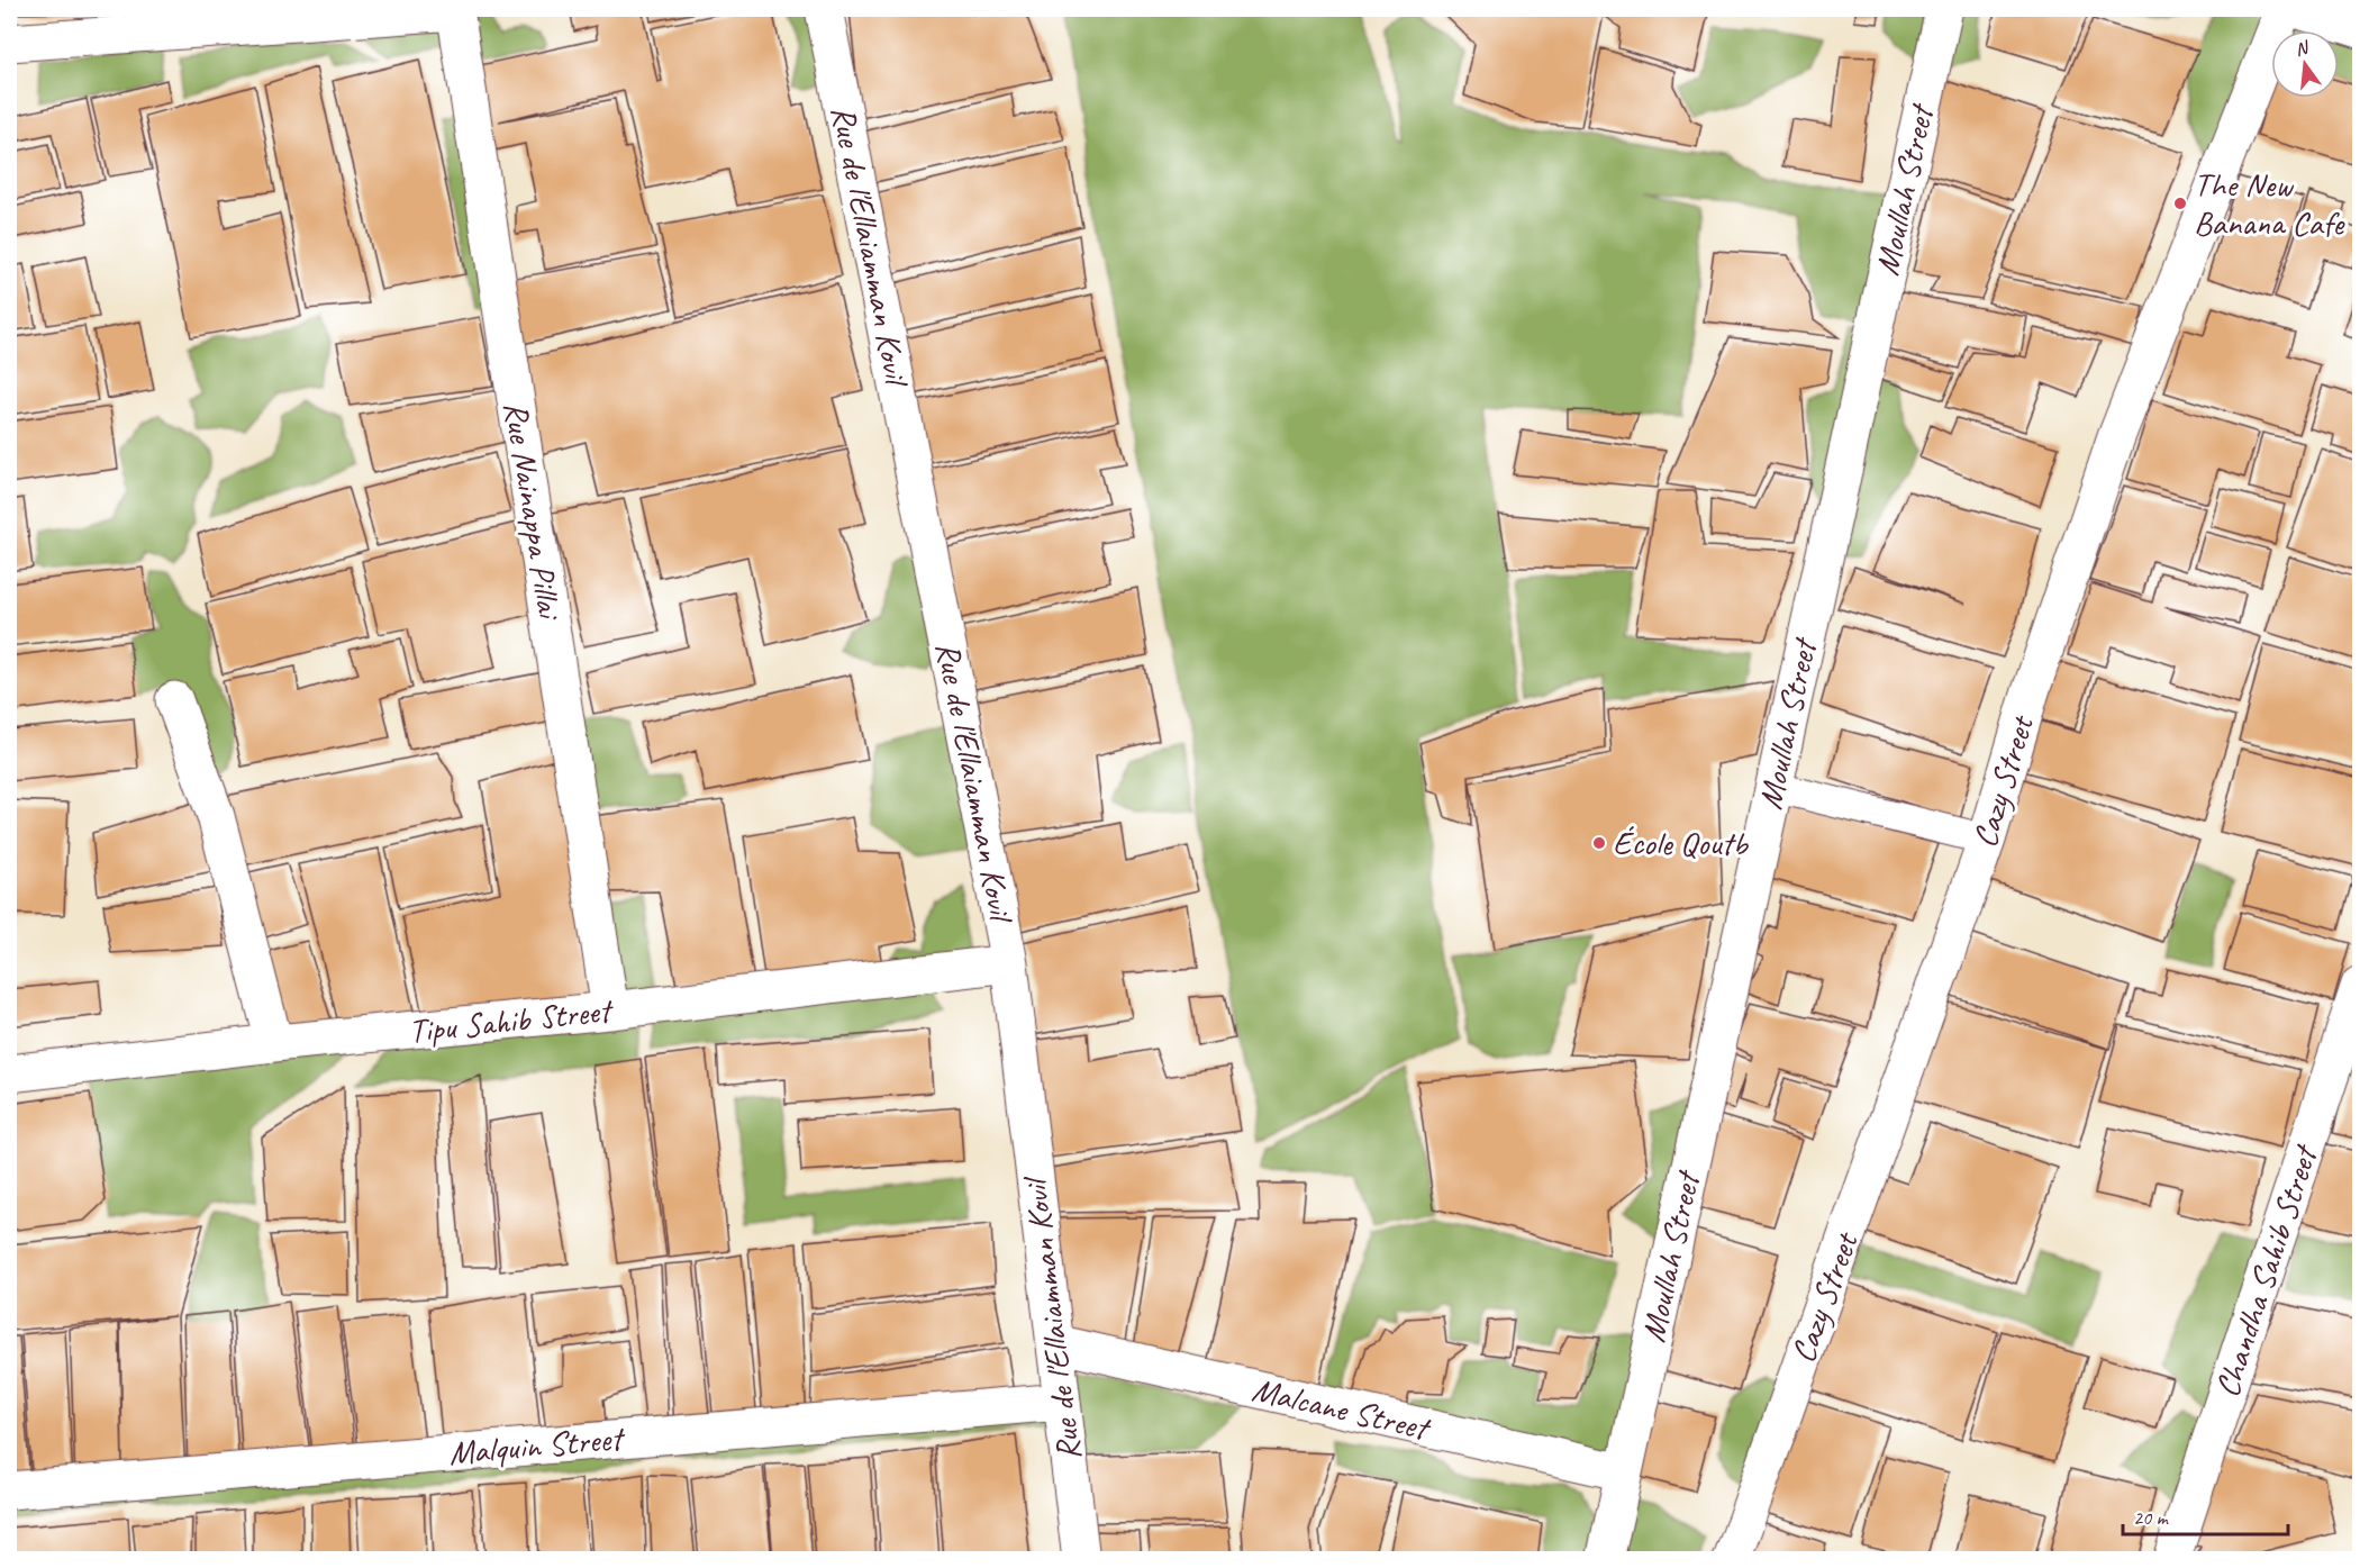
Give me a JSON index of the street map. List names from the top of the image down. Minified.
{"streets":{"street":["Moullah Street","Rue de l'Ellaiamman Kovil","Rue Nainappa Pillai","Cazy Street","Tipu Sahib Street","Chandha Sahib Street","Malcane Street","Malquin Street"]},"crossings":[["Moullah Street","Malcane Street"],["Rue de l'Ellaiamman Kovil","Tipu Sahib Street"],["Rue de l'Ellaiamman Kovil","Malcane Street"],["Rue de l'Ellaiamman Kovil","Malquin Street"],["Rue Nainappa Pillai","Tipu Sahib Street"]],"places":["The New Banana Cafe","École Qoutb"],"scale_bar":"20 m","north":"top"}
